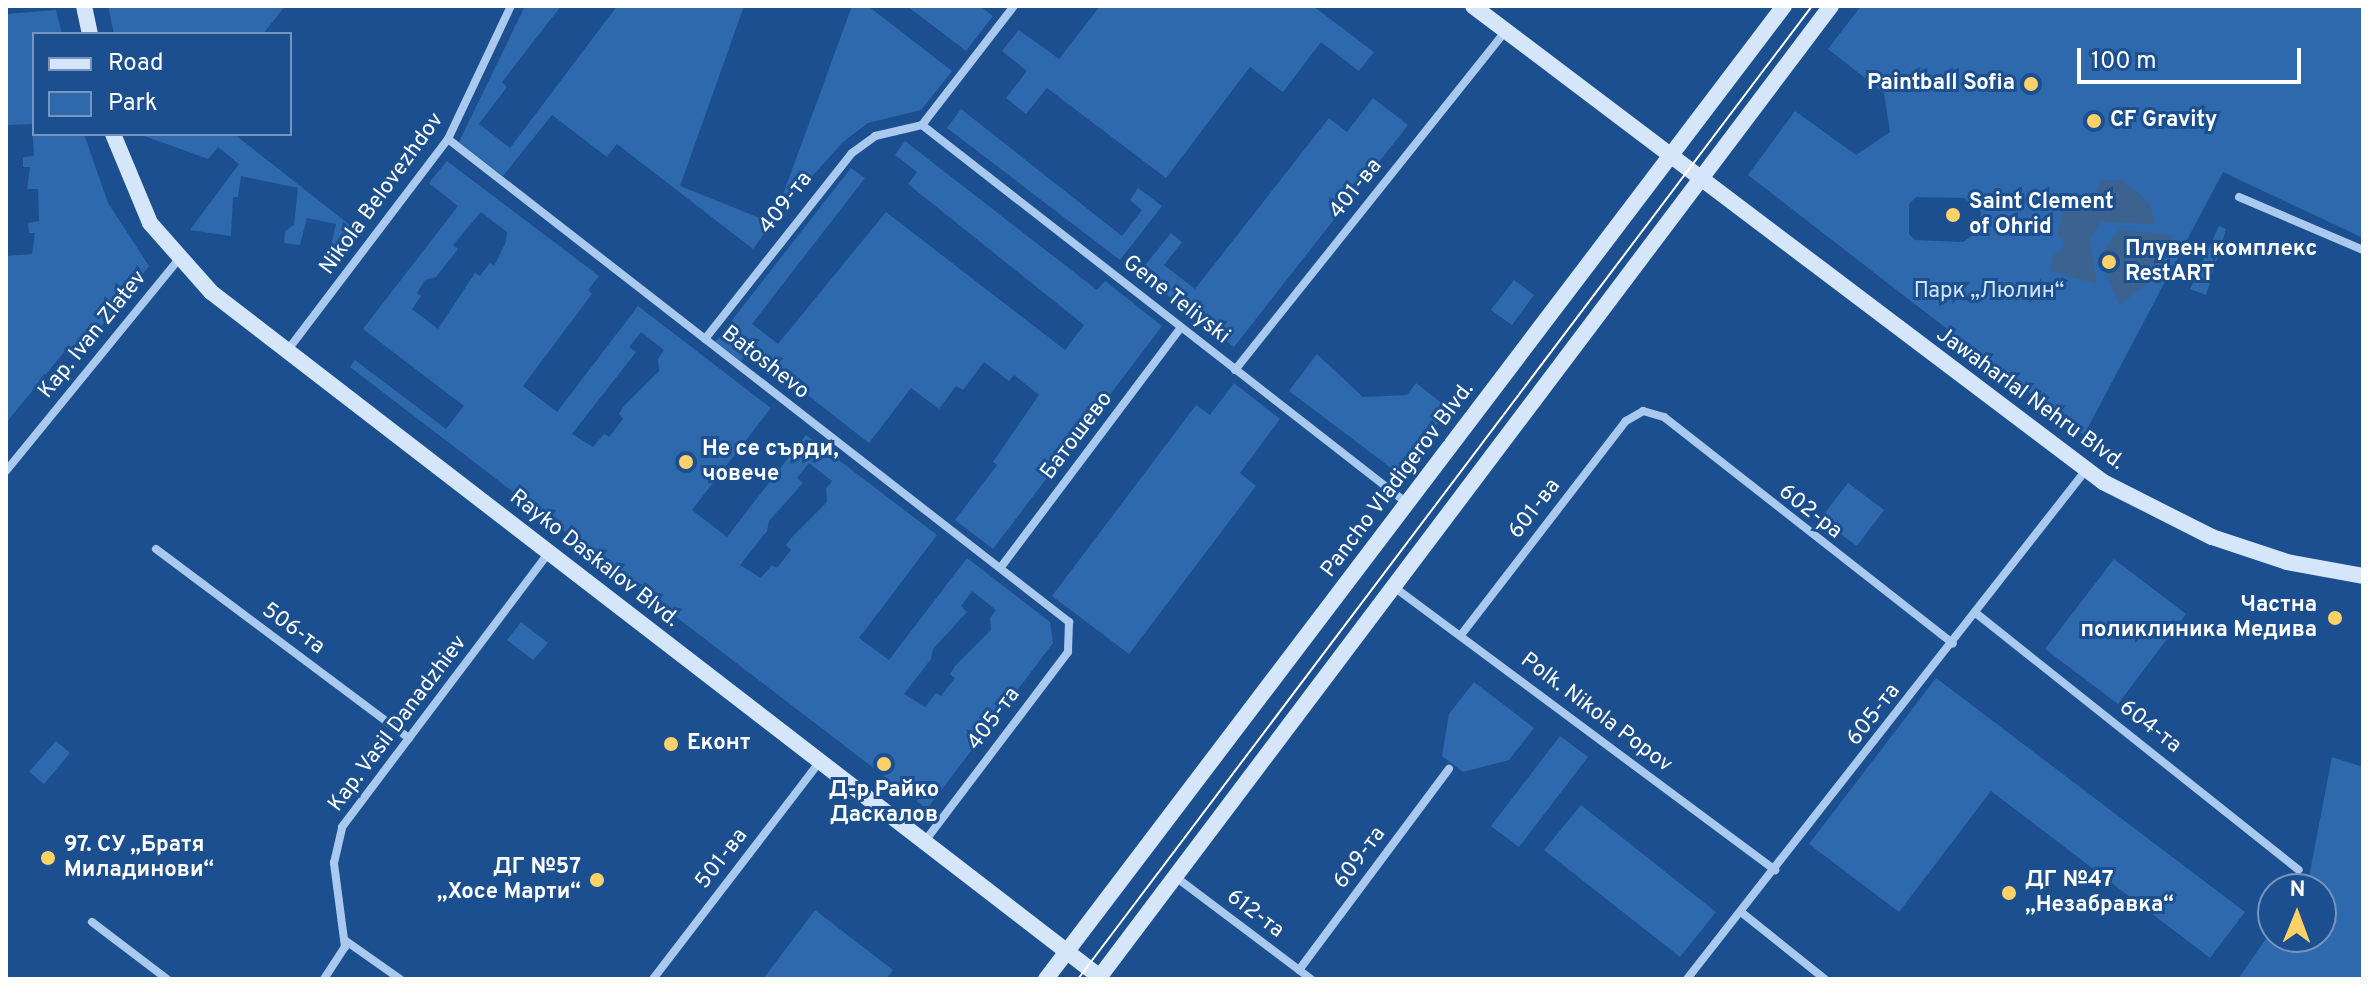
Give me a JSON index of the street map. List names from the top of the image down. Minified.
{"streets":{"main road":["Jawaharlal Nehru Blvd.","Pancho Vladigerov Blvd.","Rayko Daskalov Blvd."],"street":["401-ва","Nikola Belovezhdov","409-та","Gene Teliyski","Kap. Ivan Zlatev","Batoshevo","Батошево","601-ва","602-ра","506-та","Polk. Nikola Popov","605-та","405-та","Kap. Vasil Danadzhiev","604-та","609-та","501-ва","612-та"]},"crossings":[["401-ва","Gene Teliyski"],["401-ва","Jawaharlal Nehru Blvd."],["Nikola Belovezhdov","Batoshevo"],["Nikola Belovezhdov","Rayko Daskalov Blvd."],["409-та","Gene Teliyski"],["409-та","Batoshevo"],["Gene Teliyski","Батошево"],["Gene Teliyski","Pancho Vladigerov Blvd."],["Kap. Ivan Zlatev","Rayko Daskalov Blvd."],["Batoshevo","Батошево"],["Batoshevo","405-та"],["Jawaharlal Nehru Blvd.","Pancho Vladigerov Blvd."],["Jawaharlal Nehru Blvd.","605-та"],["Pancho Vladigerov Blvd.","Rayko Daskalov Blvd."],["601-ва","602-ра"],["601-ва","Polk. Nikola Popov"],["602-ра","605-та"],["Rayko Daskalov Blvd.","405-та"],["Rayko Daskalov Blvd.","Kap. Vasil Danadzhiev"],["Rayko Daskalov Blvd.","501-ва"],["506-та","Kap. Vasil Danadzhiev"],["Polk. Nikola Popov","605-та"],["605-та","604-та"],["609-та","612-та"]],"parks":["Парк „Люлин“"],"places":["Paintball Sofia","CF Gravity","Saint Clement of Ohrid","Плувен комплекс RestART","Не се сърди, човече","Частна поликлиника Медива","Еконт","Д-р Райко Даскалов","97. СУ „Братя Миладинови“","ДГ №57 „Хосе Марти“","ДГ №47 „Незабравка“"],"legend":["Road","Park"],"scale_bar":"100 m","north":"top"}
